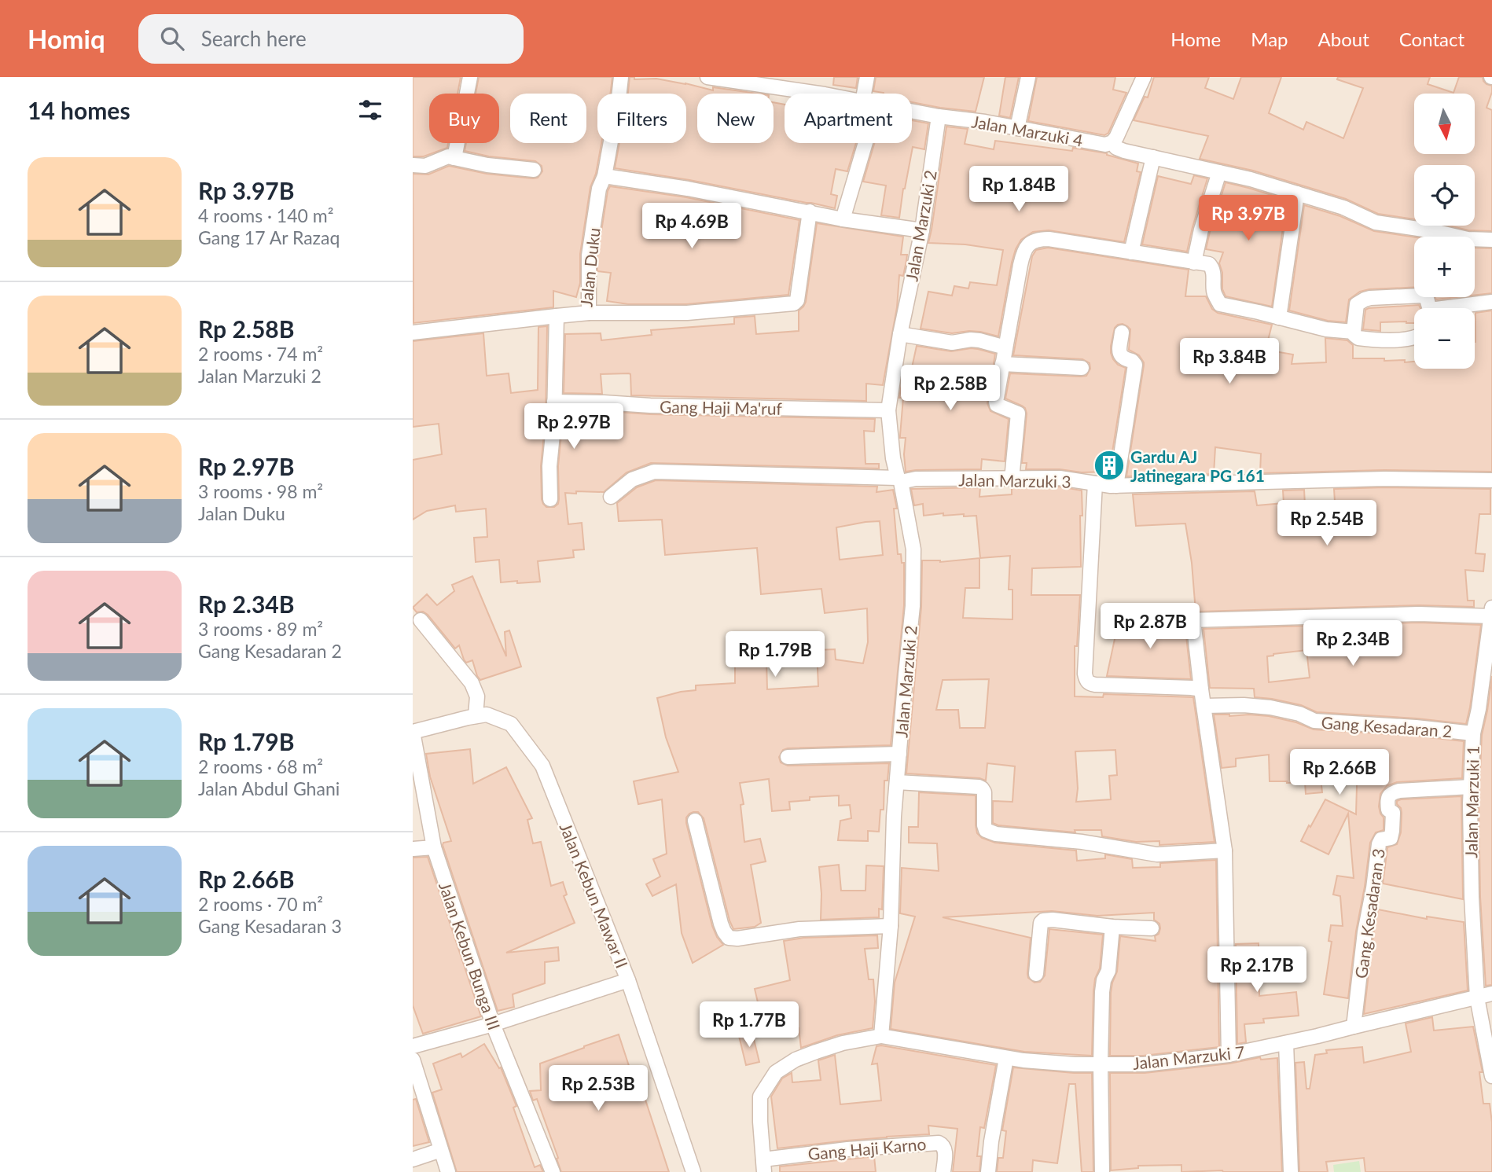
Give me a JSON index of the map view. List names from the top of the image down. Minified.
{"streets":{"street":["Jalan Marzuki 4","Jalan Marzuki 2","Jalan Duku","Gang Haji Ma'ruf","Jalan Marzuki 3","Gang Kesadaran 2","Jalan Marzuki 1","Jalan Kebun Mawar II","Gang Kesadaran 3","Jalan Kebun Bunga III","Jalan Marzuki 7","Gang Haji Karno"]},"crossings":[["Jalan Marzuki 4","Jalan Marzuki 2"],["Jalan Marzuki 2","Gang Haji Ma'ruf"],["Jalan Marzuki 2","Jalan Marzuki 3"],["Jalan Marzuki 2","Jalan Marzuki 7"],["Jalan Duku","Gang Haji Ma'ruf"],["Gang Kesadaran 2","Jalan Marzuki 1"],["Jalan Marzuki 1","Gang Kesadaran 3"],["Jalan Marzuki 1","Jalan Marzuki 7"],["Jalan Kebun Mawar II","Jalan Kebun Bunga III"],["Gang Kesadaran 3","Jalan Marzuki 7"]],"places":{"building":["Gardu AJ Jatinegara PG 161"]},"north":"bottom","page":{"header":"Homiq","search":"Search here","nav":["Home","Map","About","Contact"],"heading":"14 homes","map_buttons":["+","−"],"chip":["Buy","Rent","Filters","New","Apartment"],"list":[{"name":"Rp 3.97B","note":"4 rooms · 140 m² · Gang 17 Ar Razaq"},{"name":"Rp 2.58B","note":"2 rooms · 74 m² · Jalan Marzuki 2"},{"name":"Rp 2.97B","note":"3 rooms · 98 m² · Jalan Duku"},{"name":"Rp 2.34B","note":"3 rooms · 89 m² · Gang Kesadaran 2"},{"name":"Rp 1.79B","note":"2 rooms · 68 m² · Jalan Abdul Ghani"},{"name":"Rp 2.66B","note":"2 rooms · 70 m² · Gang Kesadaran 3"}],"price":["Rp 1.84B","Rp 3.97B","Rp 4.69B","Rp 3.84B","Rp 2.58B","Rp 2.97B","Rp 2.54B","Rp 2.87B","Rp 2.34B","Rp 1.79B","Rp 2.66B","Rp 2.17B","Rp 1.77B","Rp 2.53B"]}}
